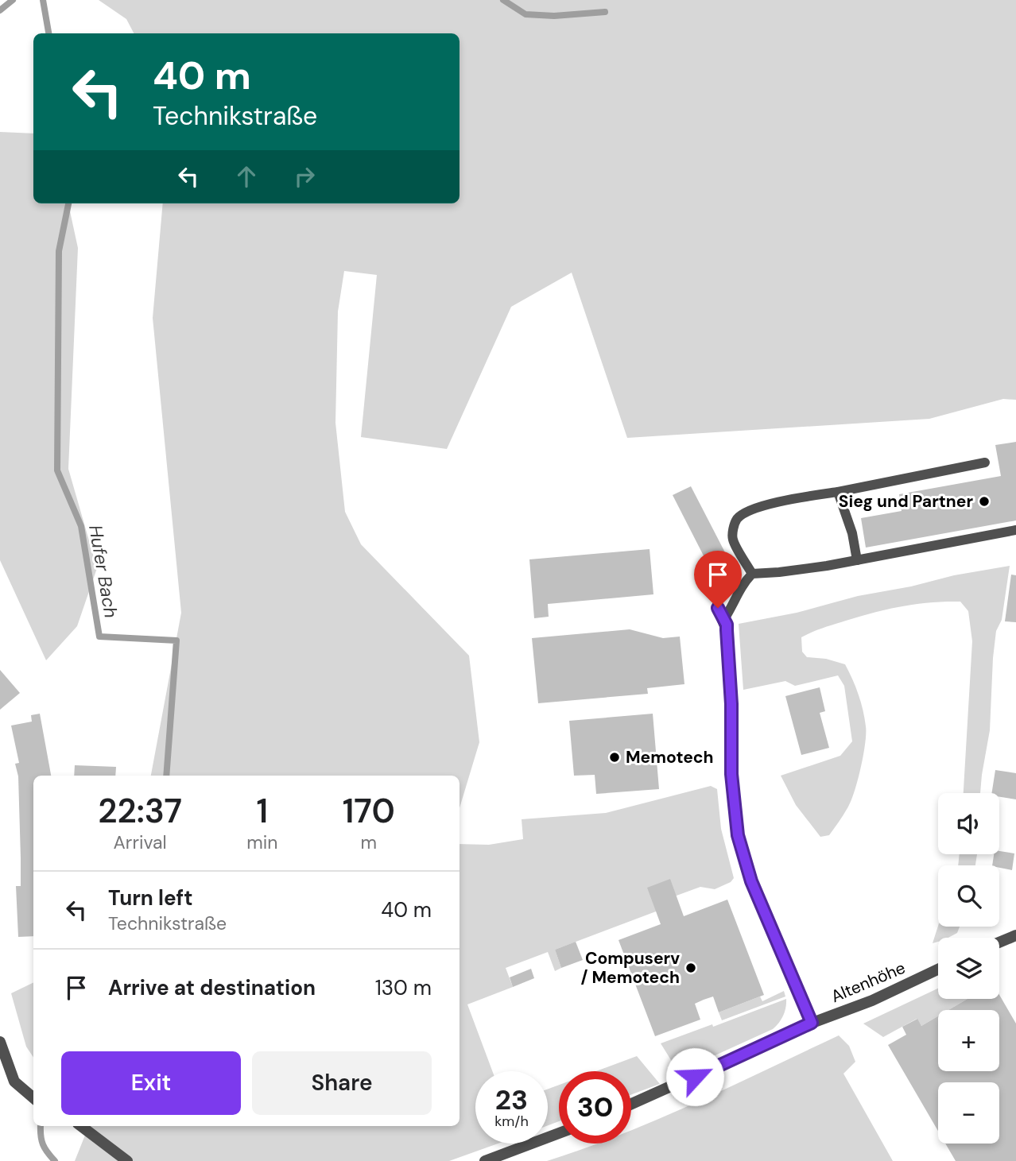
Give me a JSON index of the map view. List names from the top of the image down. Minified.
{"streets":{"street":["Altenhöhe"]},"water":["Hufer Bach"],"places":["Sieg und Partner","Memotech","Compuserv / Memotech"],"page":{"turn":["40 m","Technikstraße"],"eta":["22:37","Arrival","1","min","170","m"],"map_buttons":["+","−"],"list":[{"name":"Turn left","note":"Technikstraße","value":"40 m"},{"name":"Arrive at destination","value":"130 m"}],"buttons":["Exit","Share"],"speed":"23 km/h","limit":"30"}}
